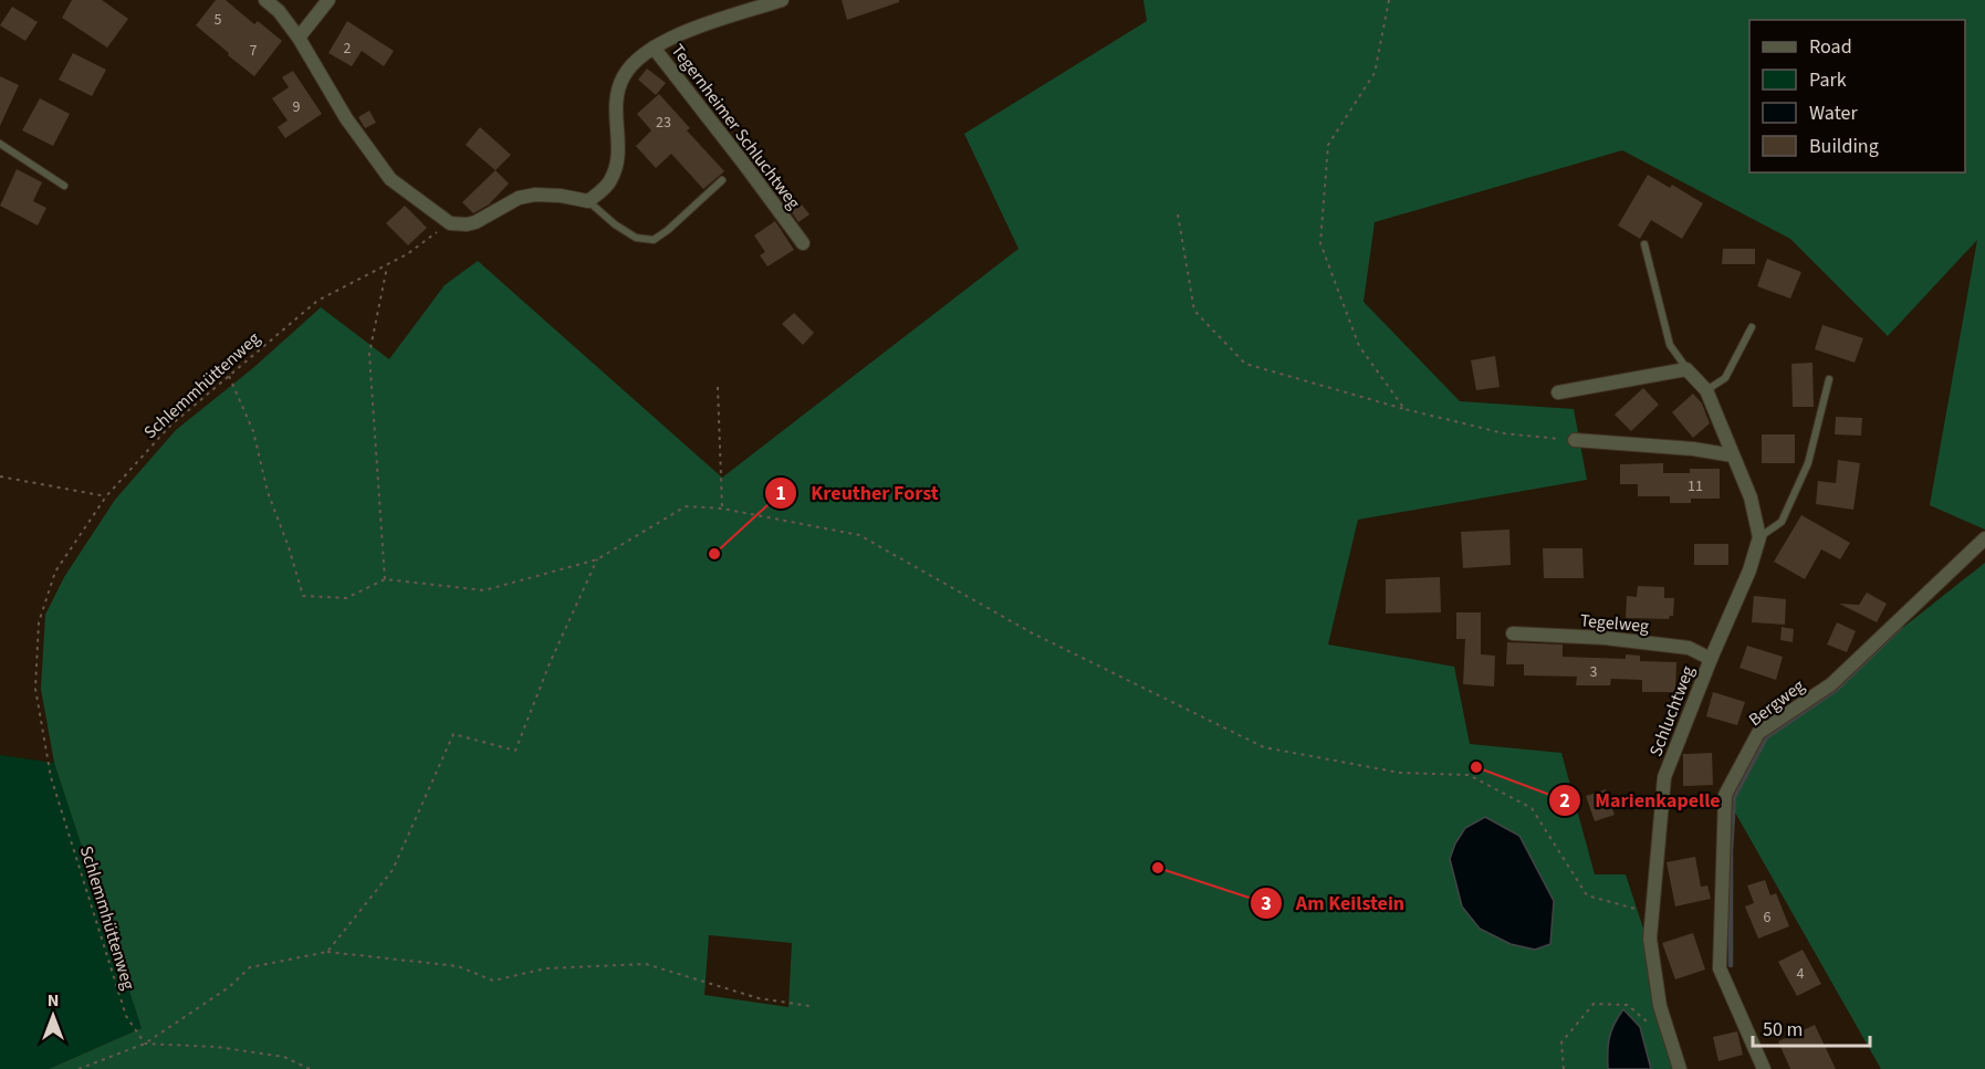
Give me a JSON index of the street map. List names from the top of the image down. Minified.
{"streets":{"street":["Tegernheimer Schluchtweg","Tegelweg","Bergweg","Schluchtweg"],"path":["Schlemmhüttenweg"]},"crossings":[["Tegelweg","Schluchtweg"]],"places":["Kreuther Forst","Marienkapelle","Am Keilstein"],"house_numbers":["5","2","7","9","23","11","3","6","4"],"legend":["Road","Park","Water","Building"],"scale_bar":"50 m","north":"top"}
